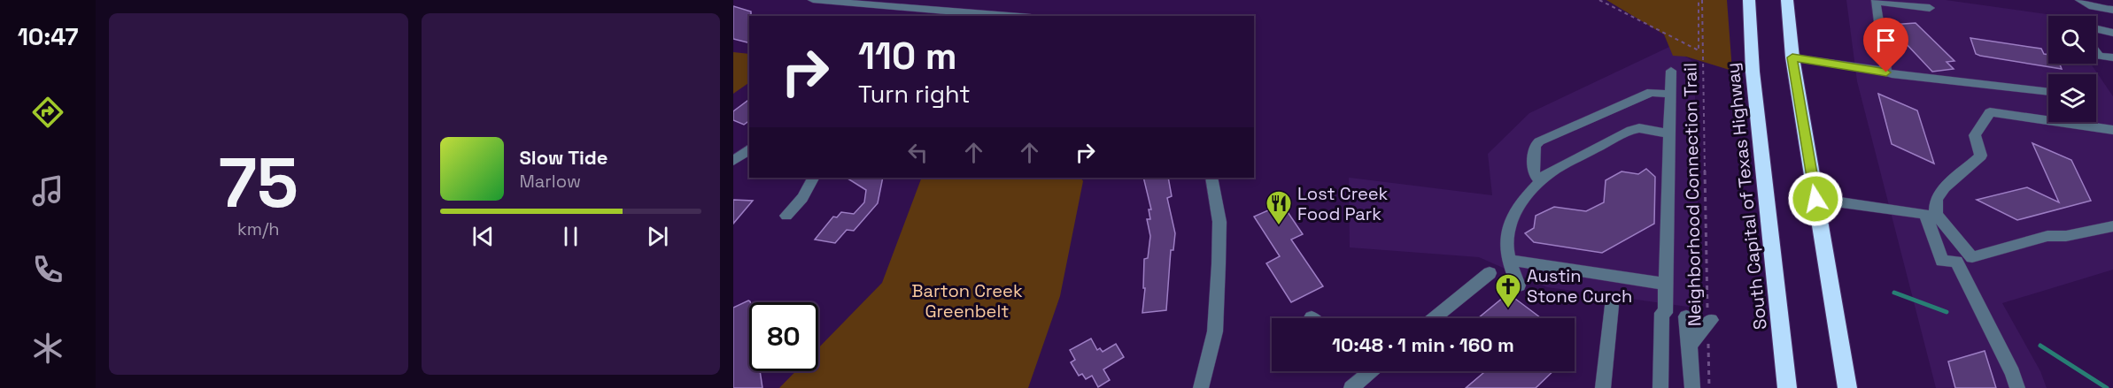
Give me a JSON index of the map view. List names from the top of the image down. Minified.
{"streets":{"highway":["South Capital of Texas Highway"],"path":["Neighborhood Connection Trail"]},"parks":["Barton Creek Greenbelt"],"places":{"restaurant":["Lost Creek Food Park"],"church":["Austin Stone Curch"]},"page":{"tabs":"10:47","tile":["75","km/h"],"turn":["110 m","Turn right"],"song":["Slow Tide","Marlow"],"limit":"80","trip":"10:48 · 1 min · 160 m"}}
